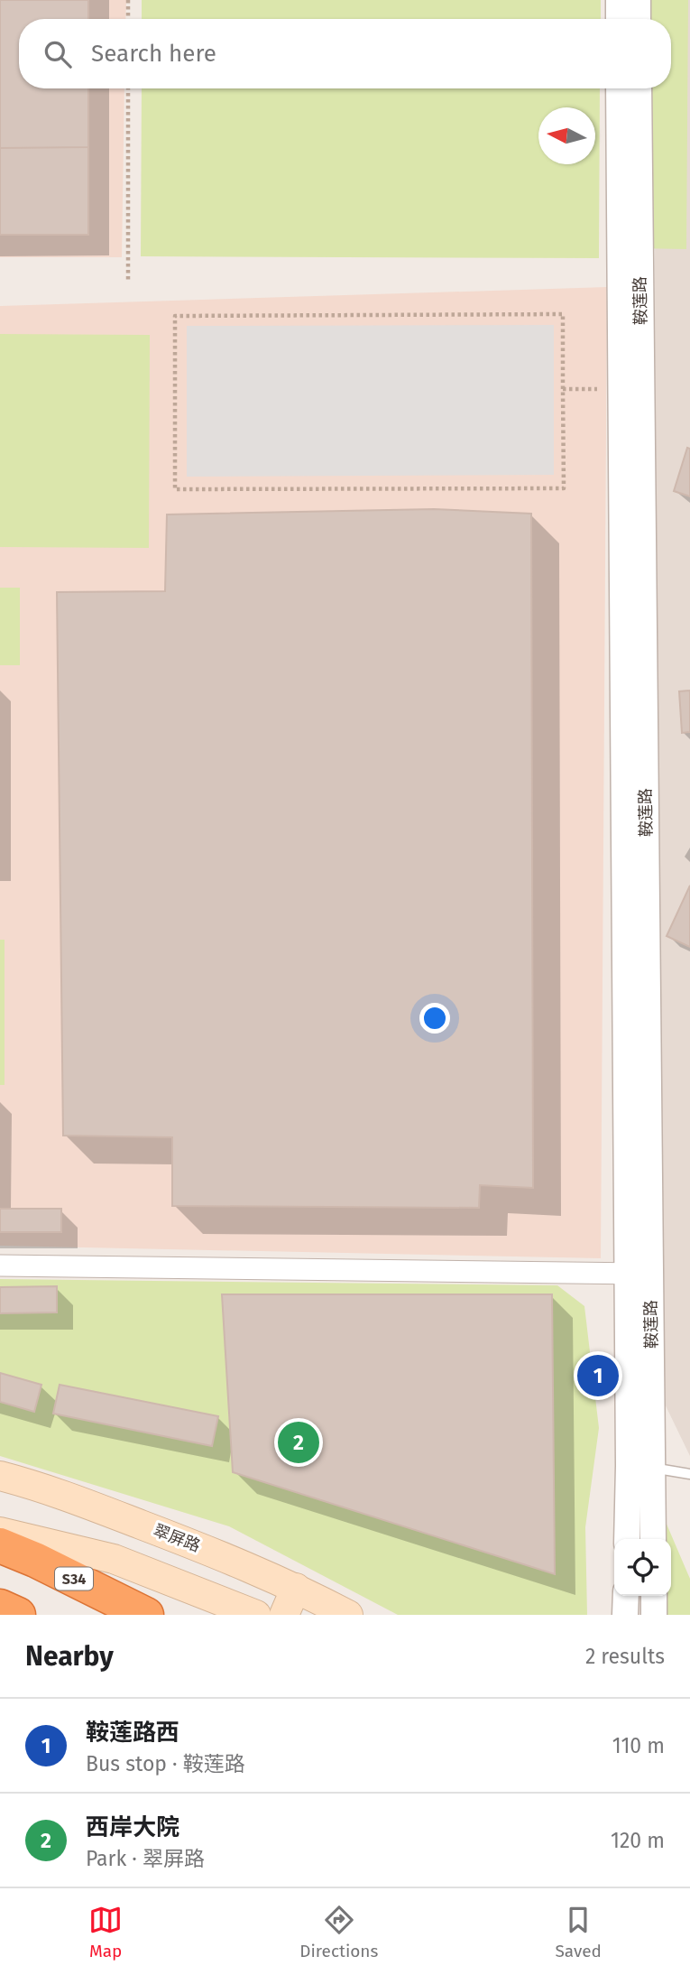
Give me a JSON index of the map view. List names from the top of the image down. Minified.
{"streets":{"highway":["S34"],"main road":["翠屏路"],"street":["鞍莲路"]},"north":"left","page":{"search":"Search here","pins":["1","2"],"heading":["Nearby","2 results"],"list":[{"mark":"1","name":"鞍莲路西","note":"Bus stop · 鞍莲路","value":"110 m"},{"mark":"2","name":"西岸大院","note":"Park · 翠屏路","value":"120 m"}],"nav":["Map","Directions","Saved"]}}
